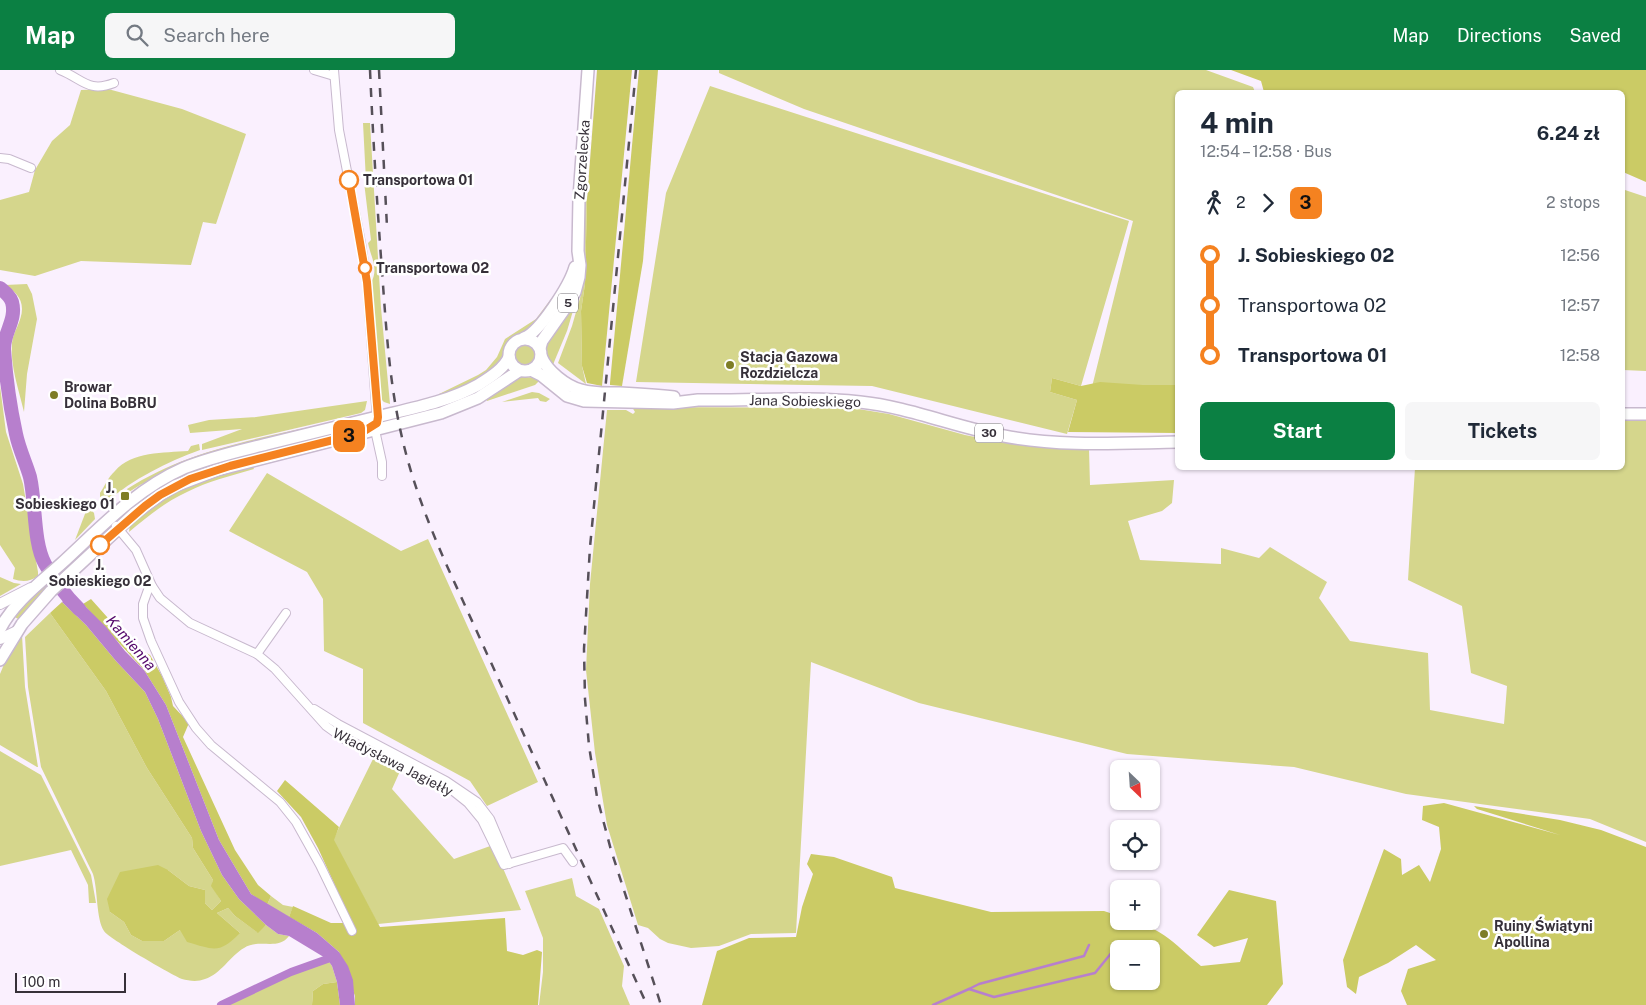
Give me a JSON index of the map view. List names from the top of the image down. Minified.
{"streets":{"main road":["Zgorzelecka","5","Jana Sobieskiego","30"]},"crossings":[["Zgorzelecka","5"],["Zgorzelecka","Jana Sobieskiego"],["5","Jana Sobieskiego"]],"water":["Kamienna"],"places":{"other":["Transportowa 01","Transportowa 02","Stacja Gazowa Rozdzielcza","Browar Dolina BoBRU","J. Sobieskiego 02","Ruiny Świątyni Apollina"],"transit":["J. Sobieskiego 01"]},"lines":["bus line 3"],"scale_bar":"100 m","north":"bottom right","page":{"header":"Map","search":"Search here","nav":["Map","Directions","Saved"],"on_map":"3","heading":["4 min","12:54 – 12:58 · Bus","6.24 zł"],"legs":["2","3","2 stops"],"list":[{"name":"J. Sobieskiego 02","value":"12:56"},{"name":"Transportowa 02","value":"12:57"},{"name":"Transportowa 01","value":"12:58"}],"buttons":["Start","Tickets"],"map_buttons":["+","−"],"scale":"100 m"}}
